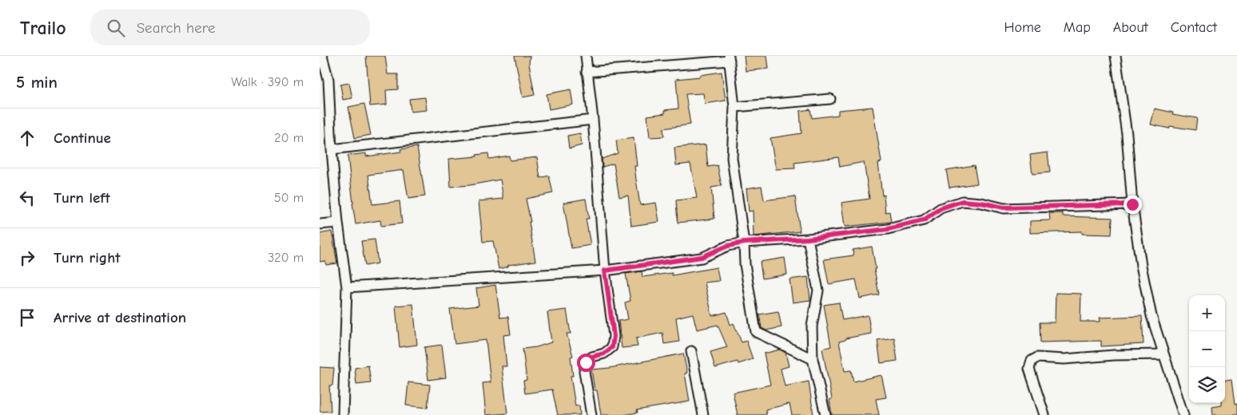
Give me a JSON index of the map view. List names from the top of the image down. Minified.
{"page":{"header":"Trailo","search":"Search here","nav":["Home","Map","About","Contact"],"heading":["5 min","Walk · 390 m"],"list":[["Continue","20 m"],["Turn left","50 m"],["Turn right","320 m"],"Arrive at destination"],"map_buttons":["+","−"]}}
